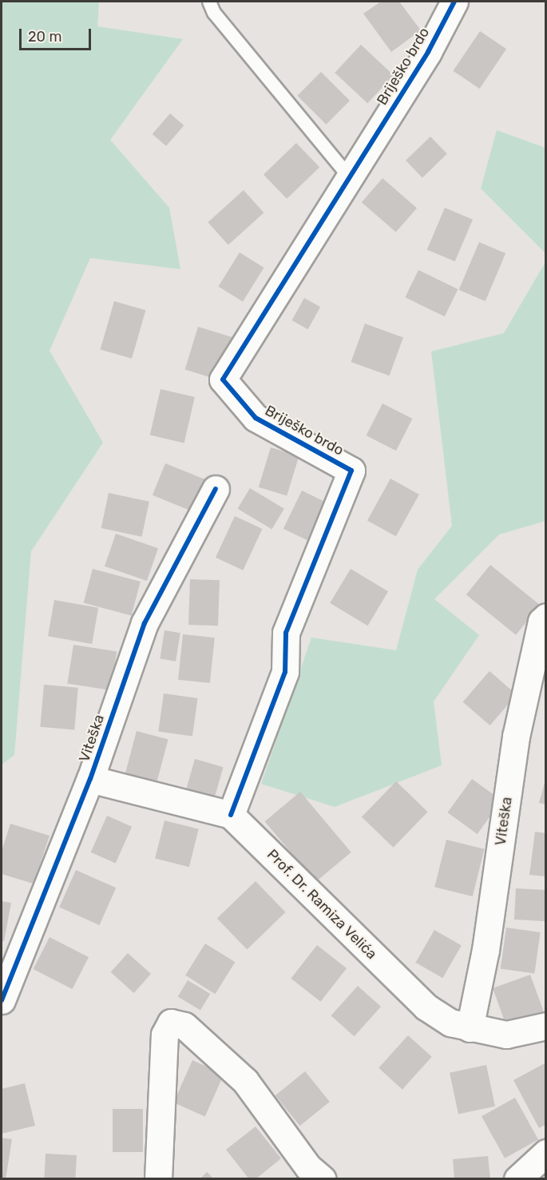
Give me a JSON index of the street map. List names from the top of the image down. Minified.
{"streets":{"street":["Briješko brdo","Viteška","Prof. Dr. Ramiza Velića"]},"crossings":[["Briješko brdo","Prof. Dr. Ramiza Velića"],["Viteška","Prof. Dr. Ramiza Velića"]],"scale_bar":"20 m"}
